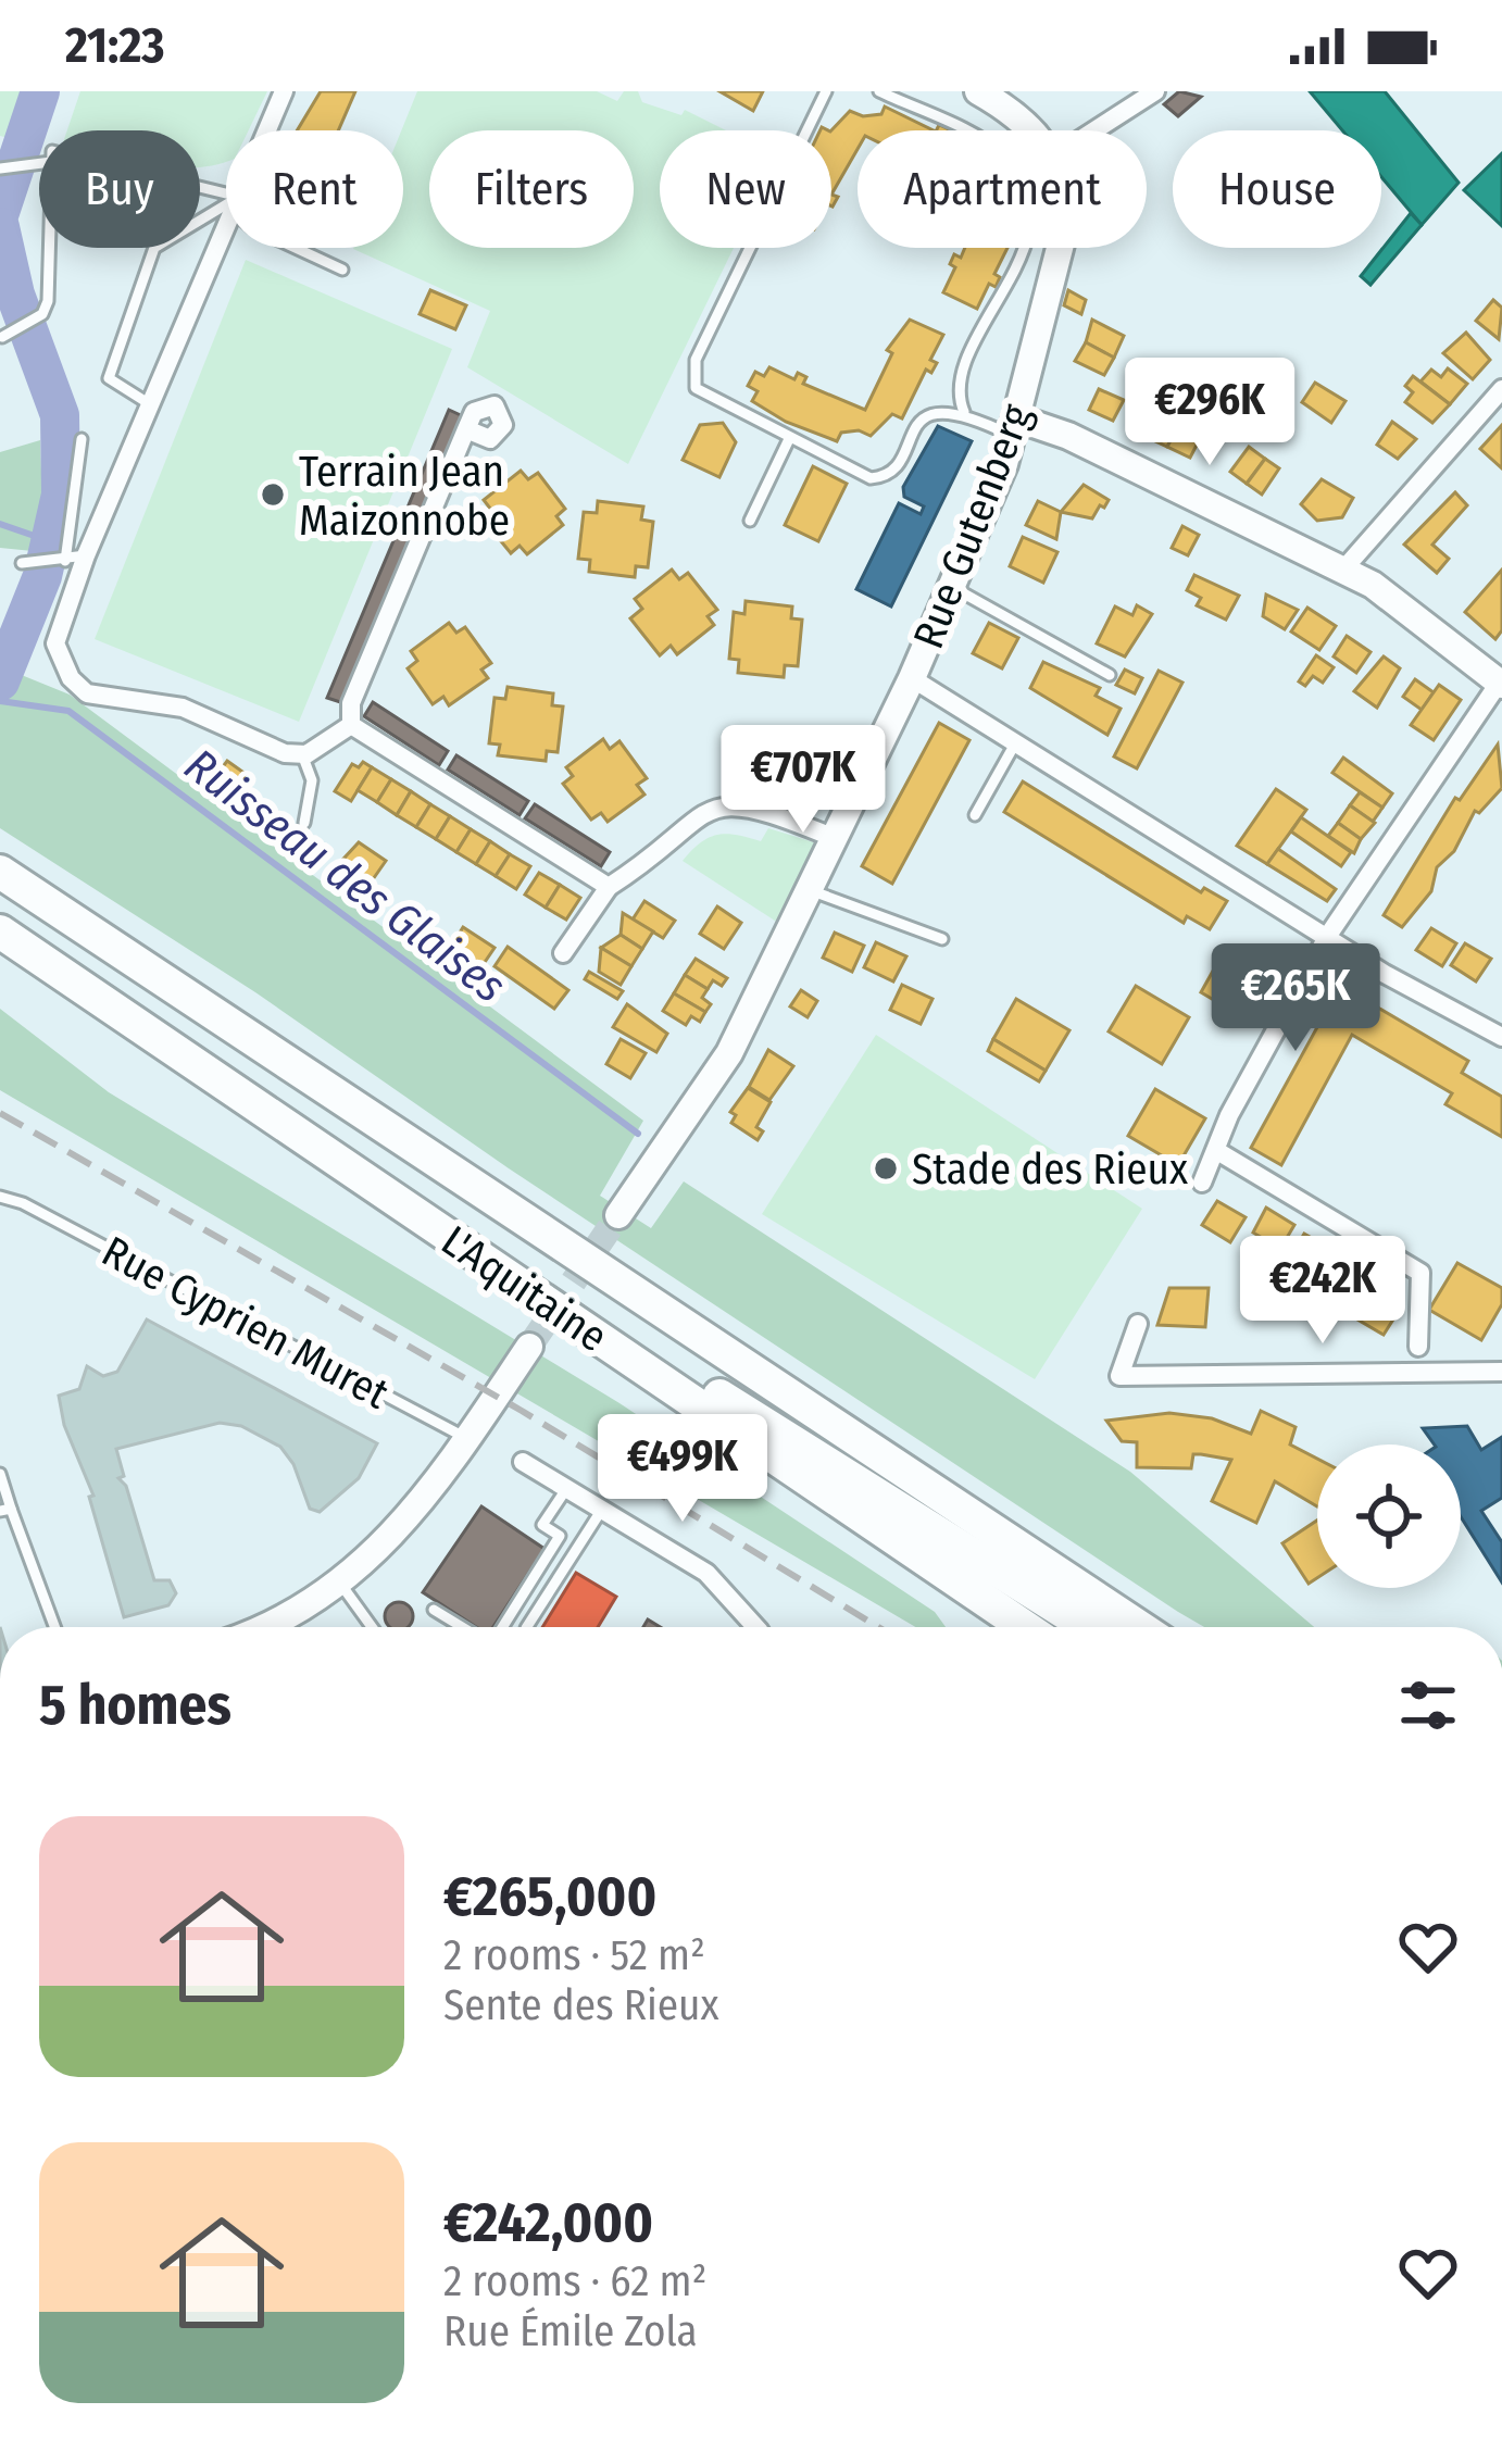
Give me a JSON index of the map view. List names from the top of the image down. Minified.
{"streets":{"highway":["L'Aquitaine"],"street":["Rue Gutenberg"],"lane":["Rue Cyprien Muret"]},"water":["Ruisseau des Glaises"],"places":["Terrain Jean Maizonnobe","Stade des Rieux"],"page":{"status":"21:23","chip":["Buy","Rent","Filters","New","Apartment","House"],"price":["€296K","€707K","€265K","€242K","€499K"],"heading":"5 homes","list":[{"name":"€265,000","note":"2 rooms · 52 m² · Sente des Rieux"},{"name":"€242,000","note":"2 rooms · 62 m² · Rue Émile Zola"}]}}
